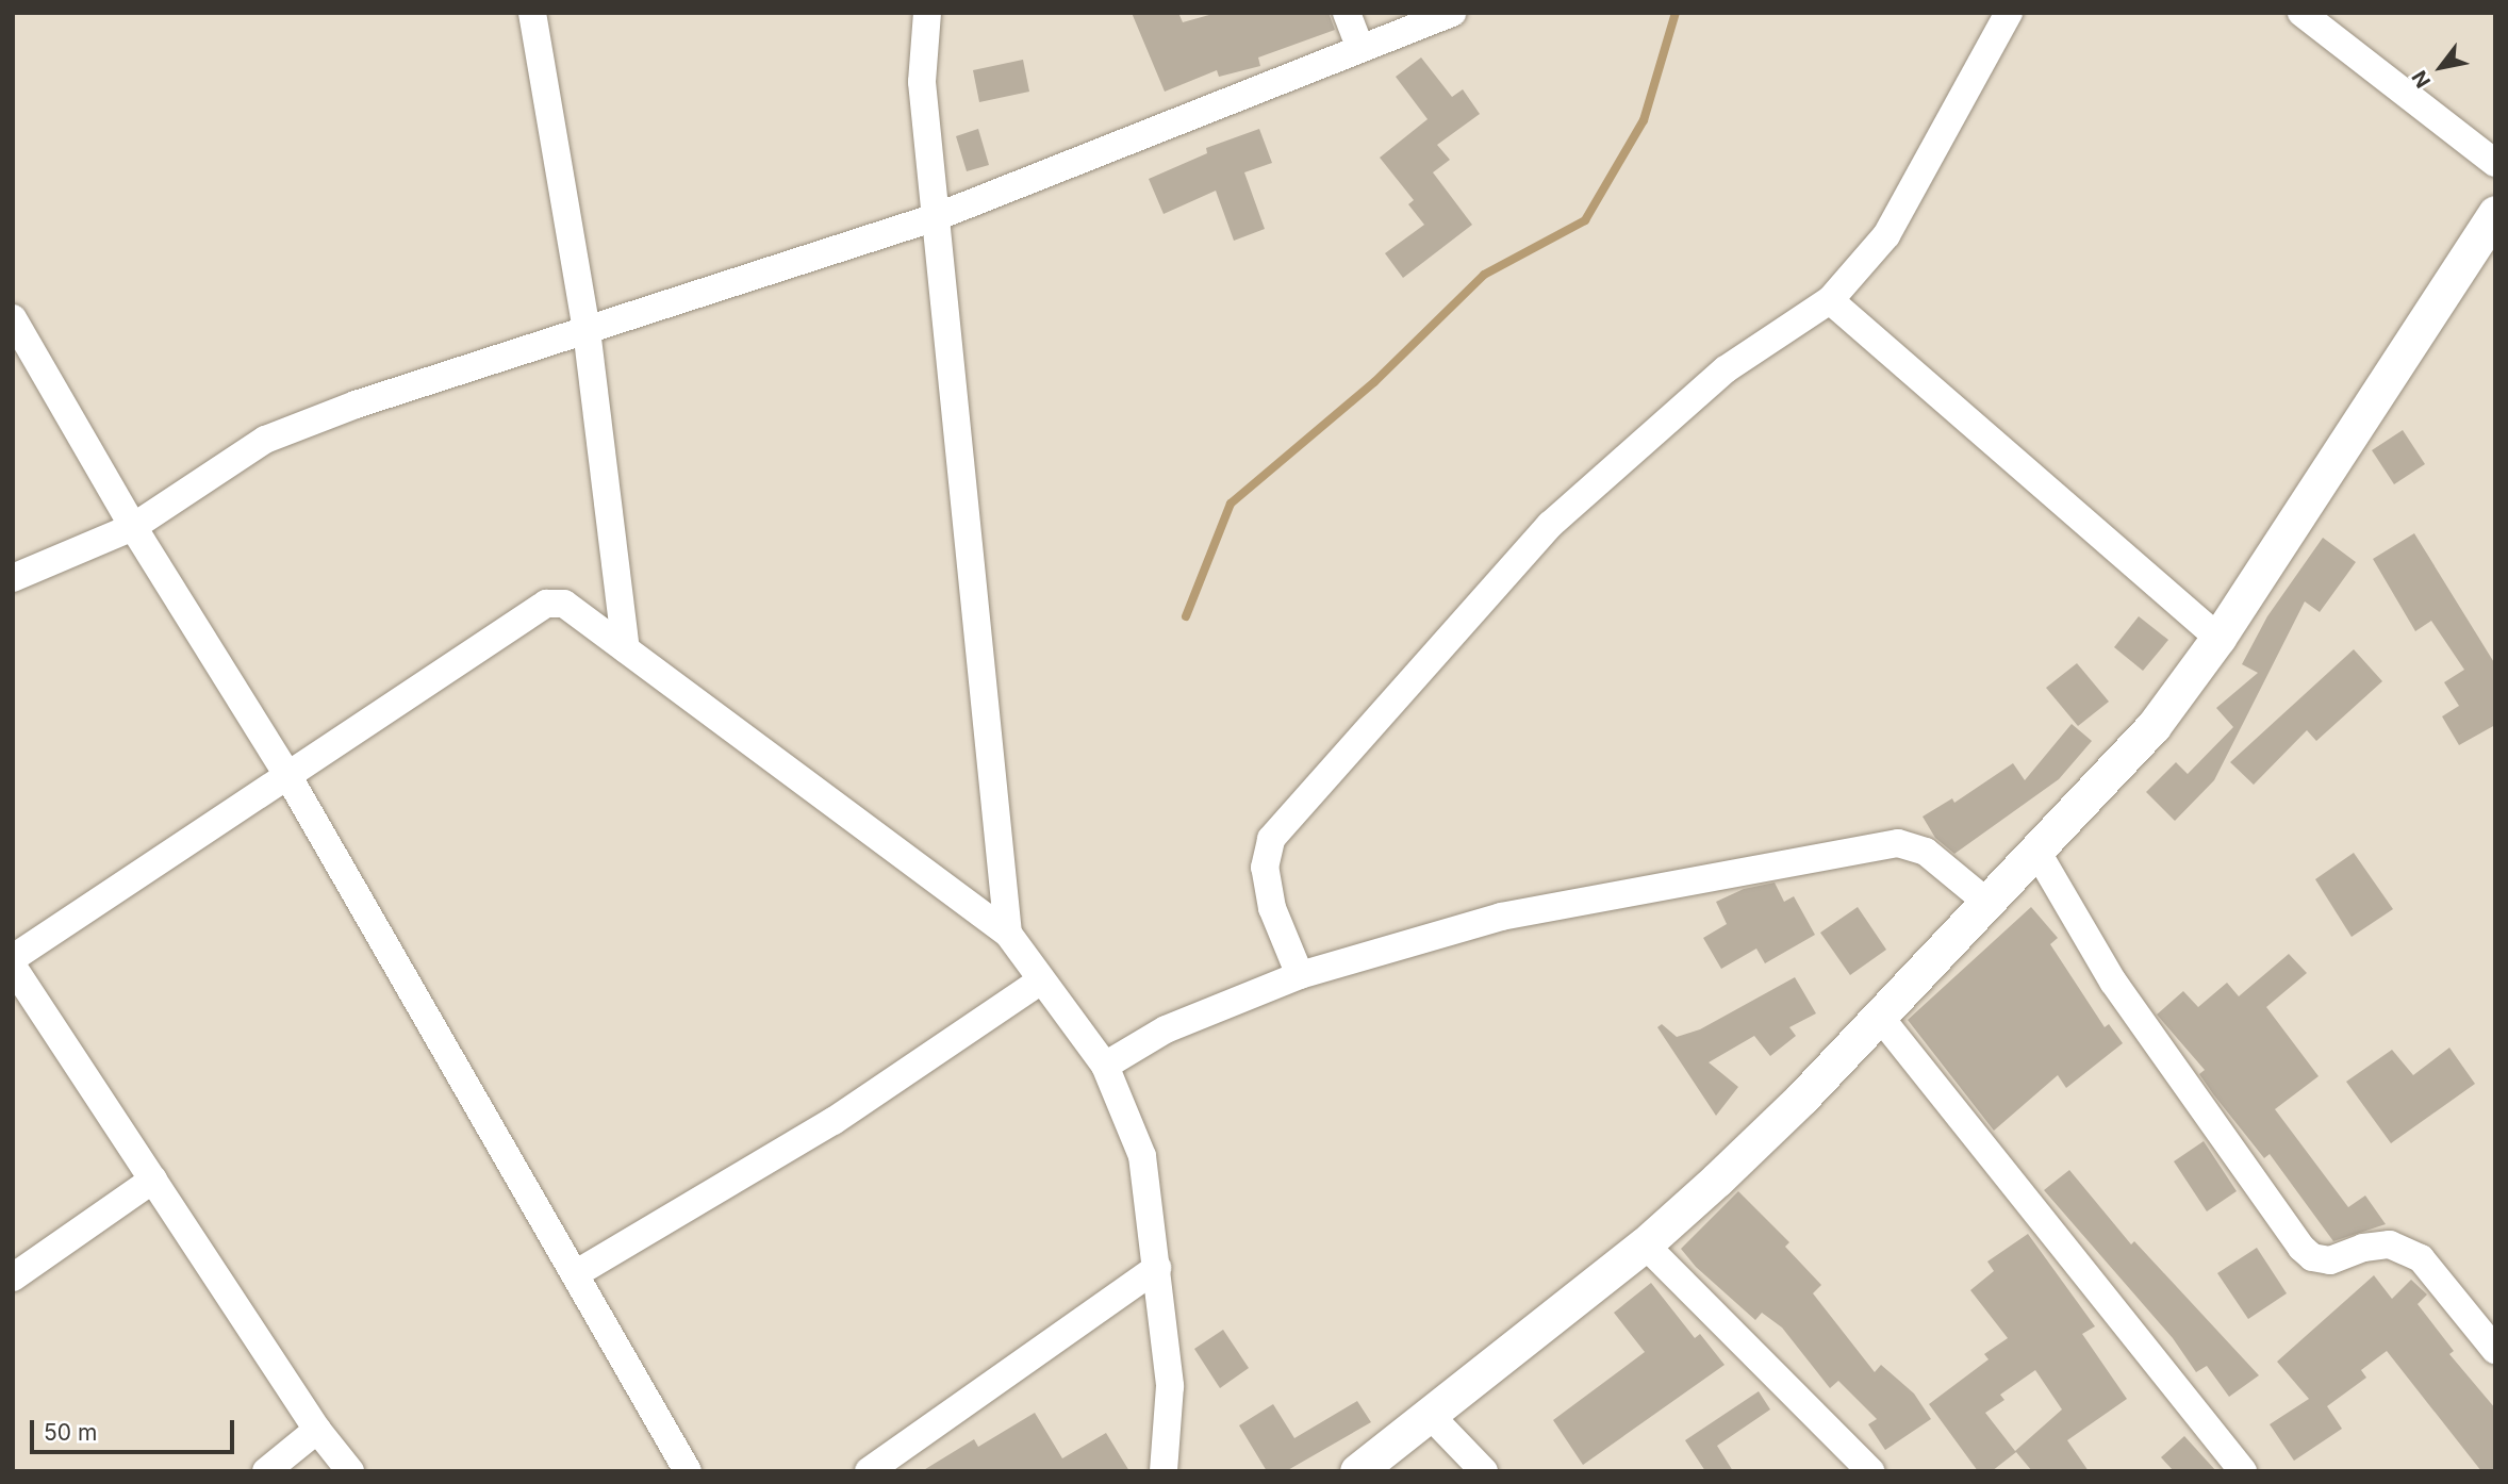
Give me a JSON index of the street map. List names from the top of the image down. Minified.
{"scale_bar":"50 m","north":"bottom left"}
